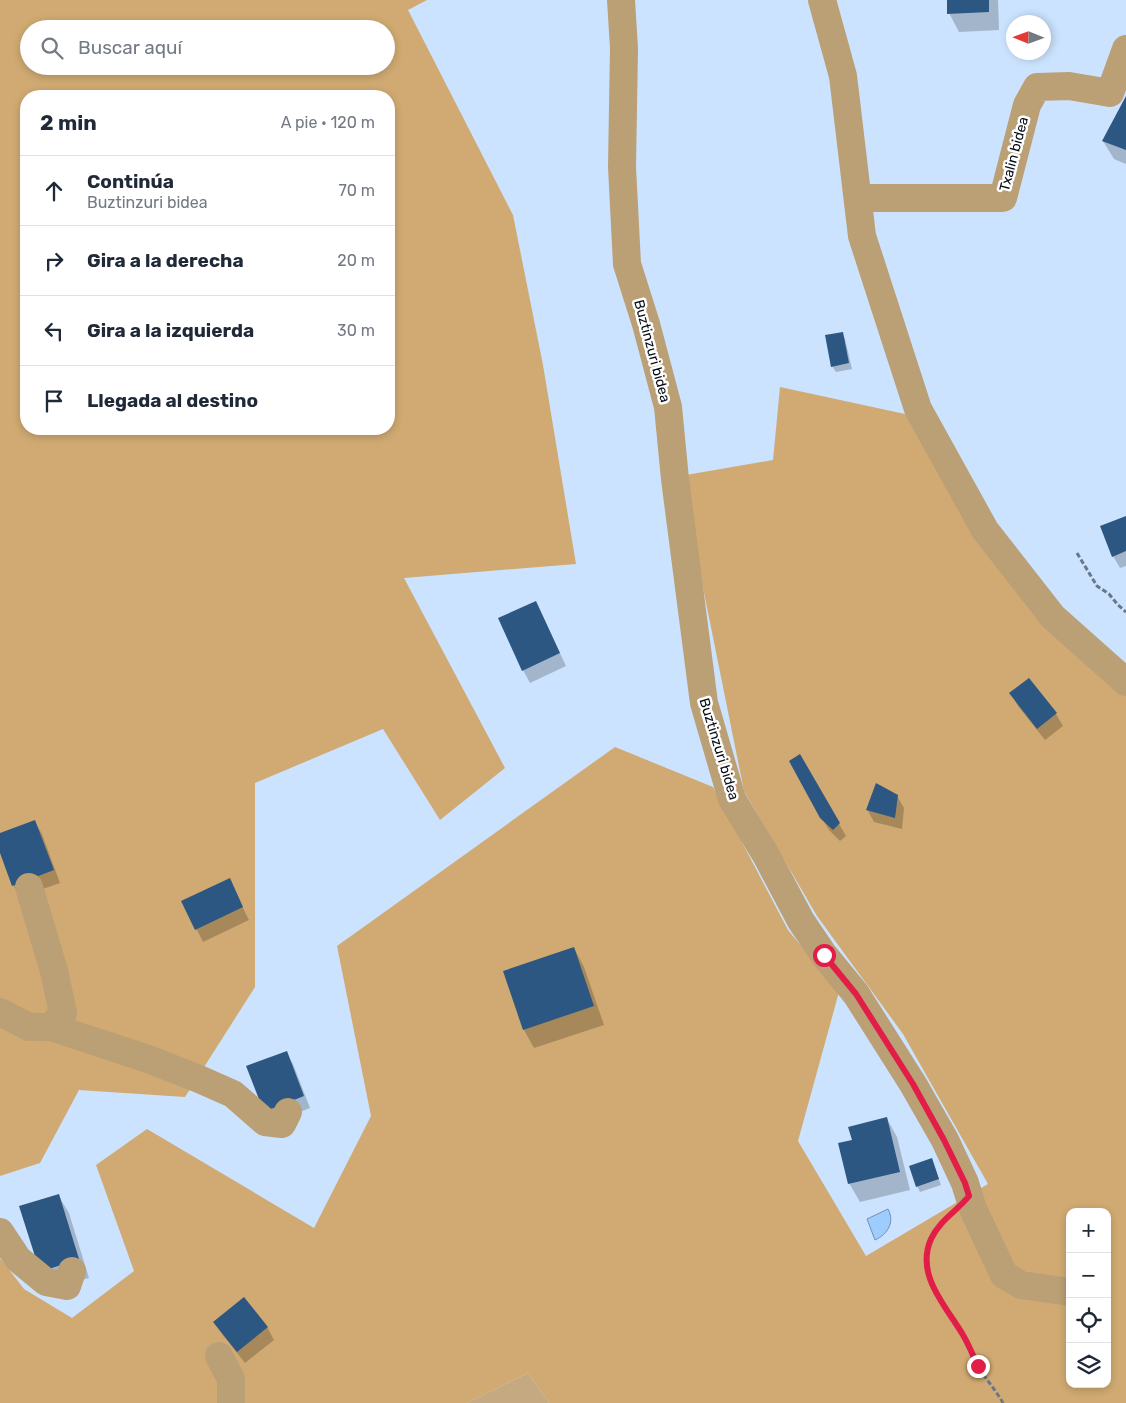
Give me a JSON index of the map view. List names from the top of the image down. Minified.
{"streets":{"street":["Txalin bidea","Buztinzuri bidea"]},"north":"left","page":{"search":"Buscar aquí","heading":["2 min","A pie · 120 m"],"list":[["Continúa","Buztinzuri bidea","70 m"],["Gira a la derecha","20 m"],["Gira a la izquierda","30 m"],"Llegada al destino"],"map_buttons":["+","−"]}}
